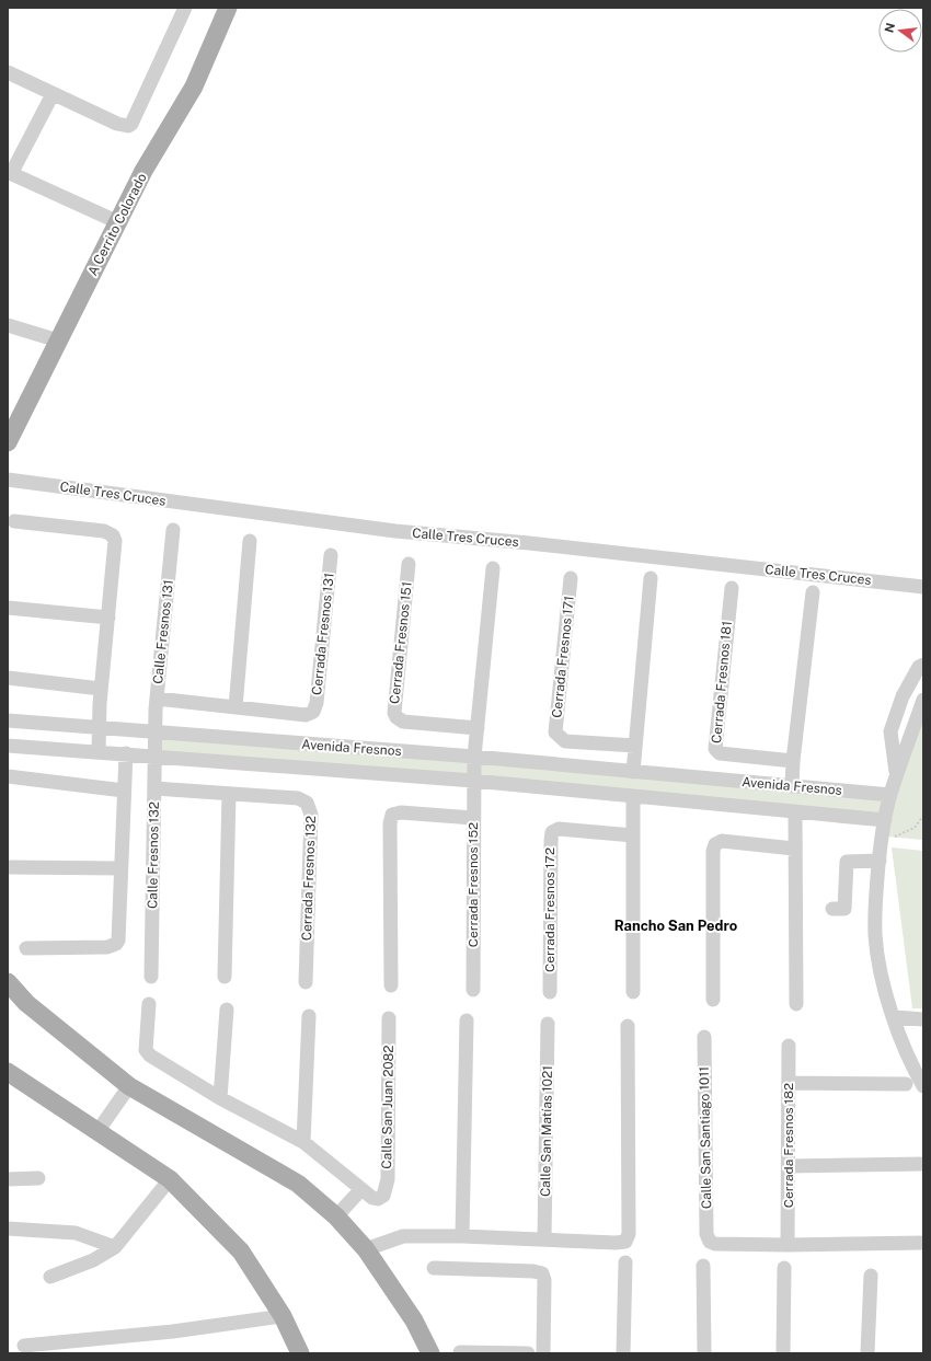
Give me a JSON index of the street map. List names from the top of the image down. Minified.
{"streets":{"main road":["A Cerrito Colorado"],"street":["Calle Tres Cruces","Calle Fresnos 131","Cerrada Fresnos 131","Cerrada Fresnos 151","Cerrada Fresnos 171","Cerrada Fresnos 181","Avenida Fresnos","Calle Fresnos 132","Cerrada Fresnos 132","Cerrada Fresnos 152","Cerrada Fresnos 172","Calle San Juan 2082","Calle San Matías 1021","Calle San Santiago 1011","Cerrada Fresnos 182"]},"crossings":[["Calle Fresnos 131","Cerrada Fresnos 131"],["Calle Fresnos 131","Avenida Fresnos"],["Calle Fresnos 131","Calle Fresnos 132"],["Avenida Fresnos","Calle Fresnos 132"],["Avenida Fresnos","Cerrada Fresnos 152"],["Calle Fresnos 132","Cerrada Fresnos 132"],["Calle San Santiago 1011","Cerrada Fresnos 182"]],"districts":["Rancho San Pedro"],"north":"left"}
